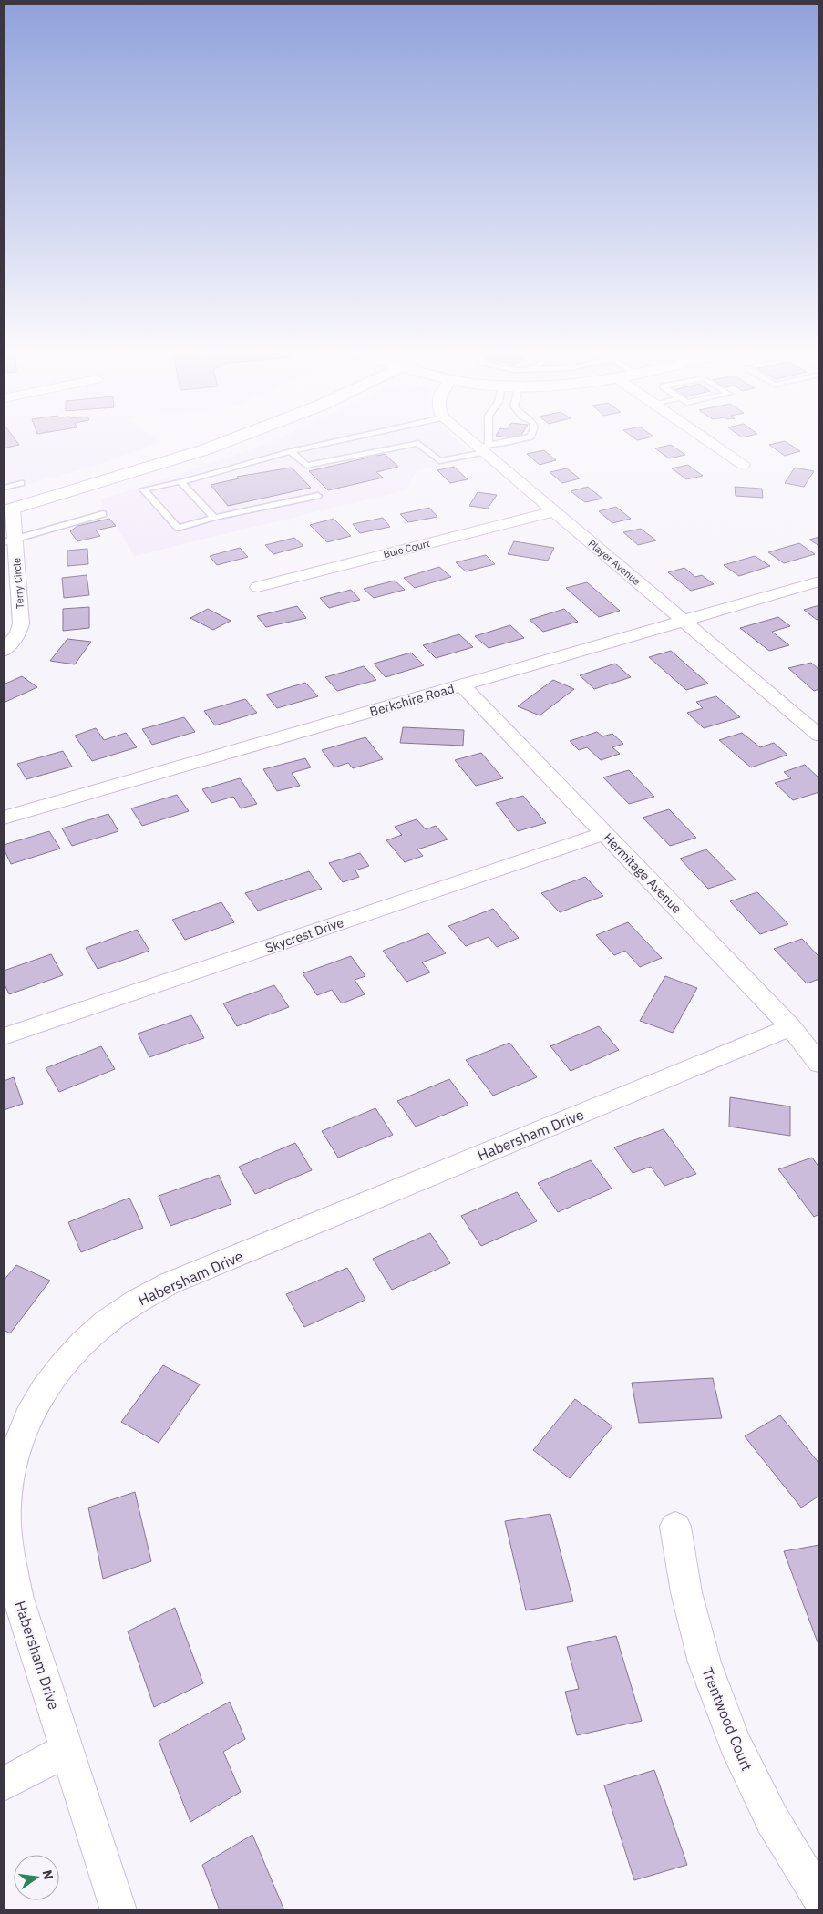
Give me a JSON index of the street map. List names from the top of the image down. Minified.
{"streets":{"street":["Buie Court","Player Avenue","Terry Circle","Berkshire Road","Hermitage Avenue","Skycrest Drive","Habersham Drive","Trentwood Court"]},"crossings":[["Buie Court","Player Avenue"],["Player Avenue","Berkshire Road"],["Berkshire Road","Hermitage Avenue"],["Hermitage Avenue","Skycrest Drive"],["Hermitage Avenue","Habersham Drive"]],"north":"right"}
